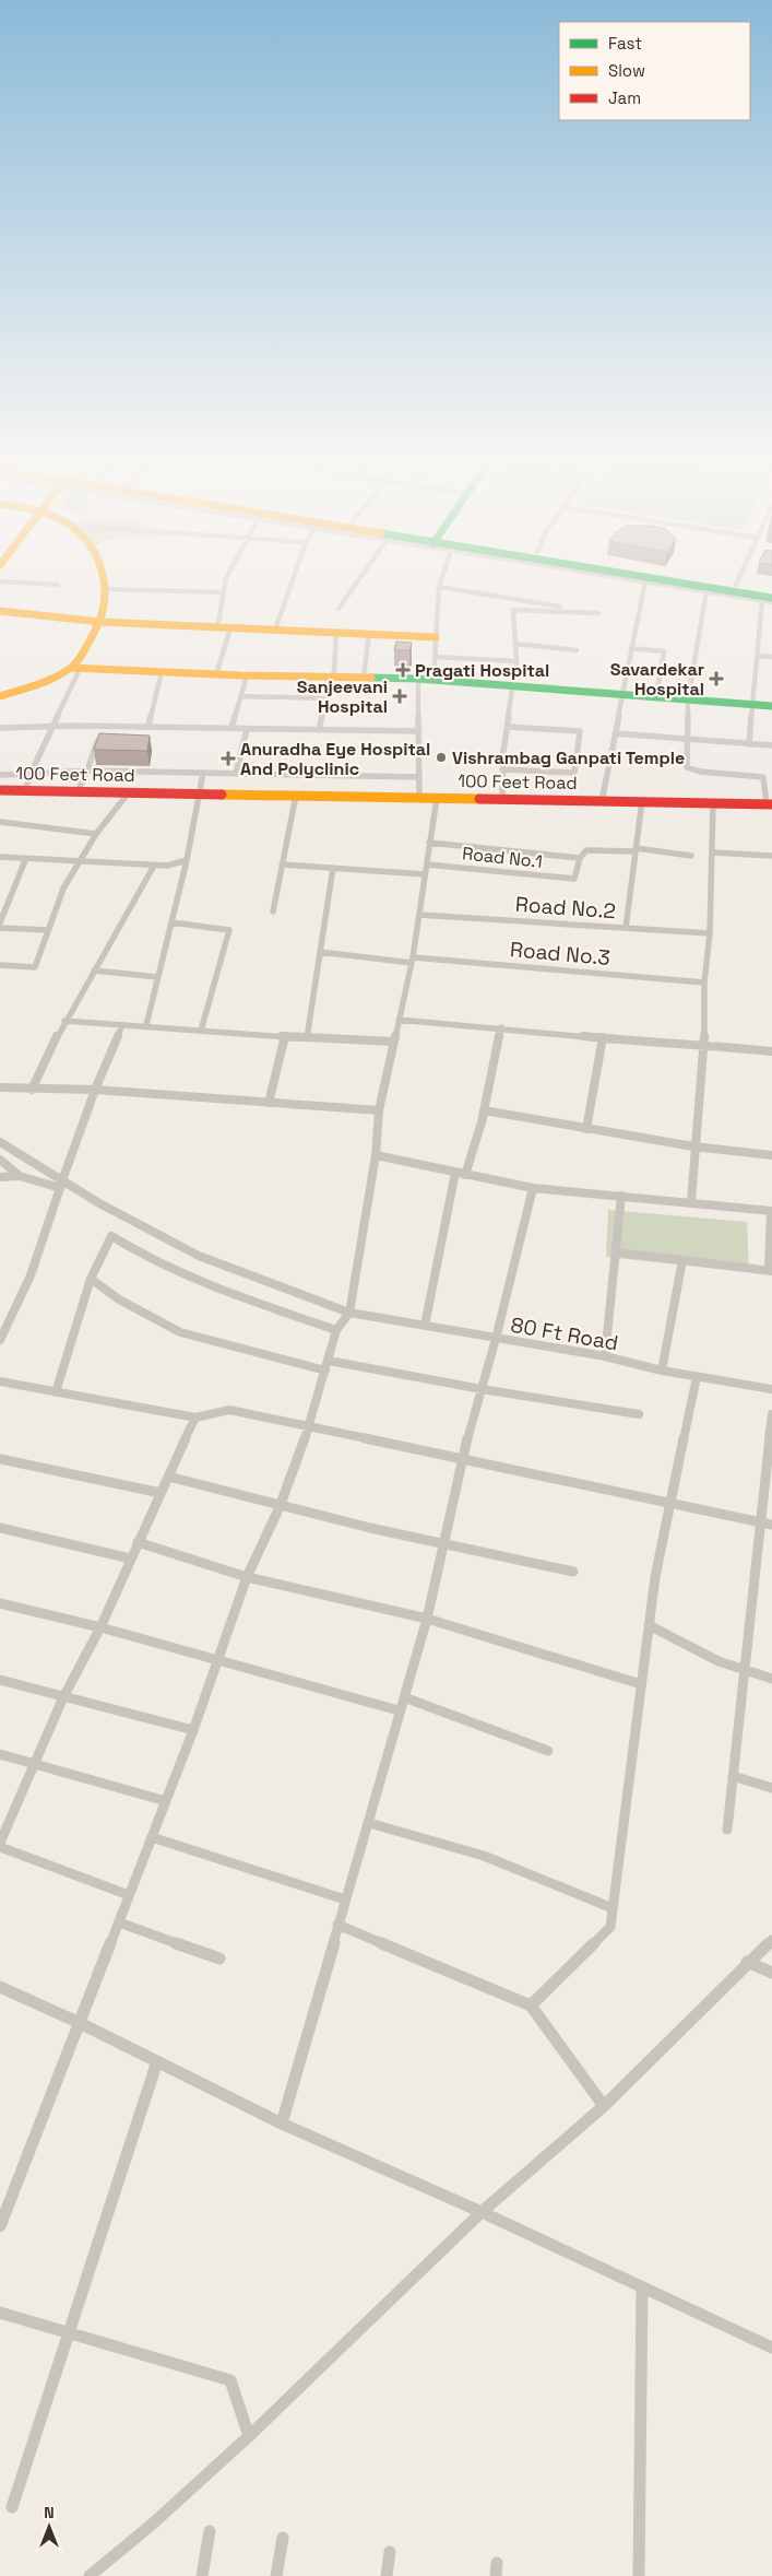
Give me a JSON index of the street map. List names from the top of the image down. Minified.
{"streets":{"main road":["100 Feet Road"],"street":["Road No.1","Road No.2","Road No.3","80 Ft Road"]},"places":{"health":["Pragati Hospital","Savardekar Hospital","Sanjeevani Hospital","Anuradha Eye Hospital And Polyclinic"],"other":["Vishrambag Ganpati Temple"]},"legend":["Fast","Slow","Jam"],"north":"top"}
